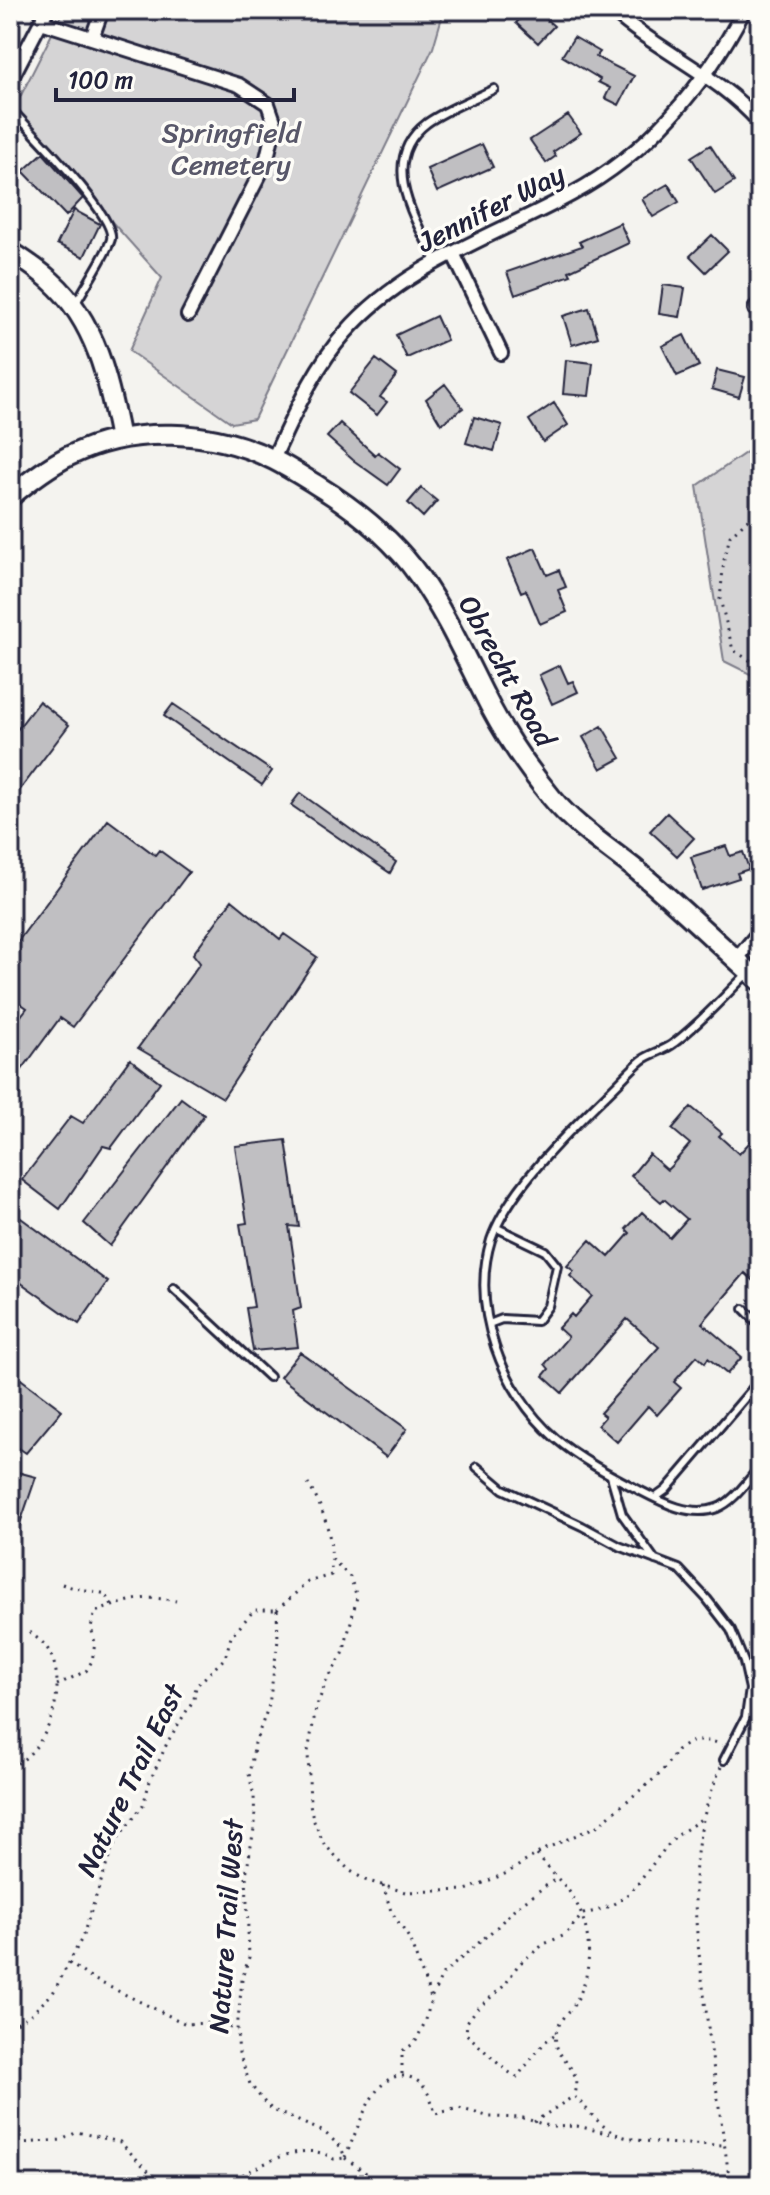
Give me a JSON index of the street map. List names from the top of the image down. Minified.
{"streets":{"street":["Jennifer Way","Obrecht Road"],"path":["Nature Trail East","Nature Trail West"]},"crossings":[["Jennifer Way","Obrecht Road"],["Nature Trail East","Nature Trail West"]],"parks":["Springfield Cemetery"],"scale_bar":"100 m"}
